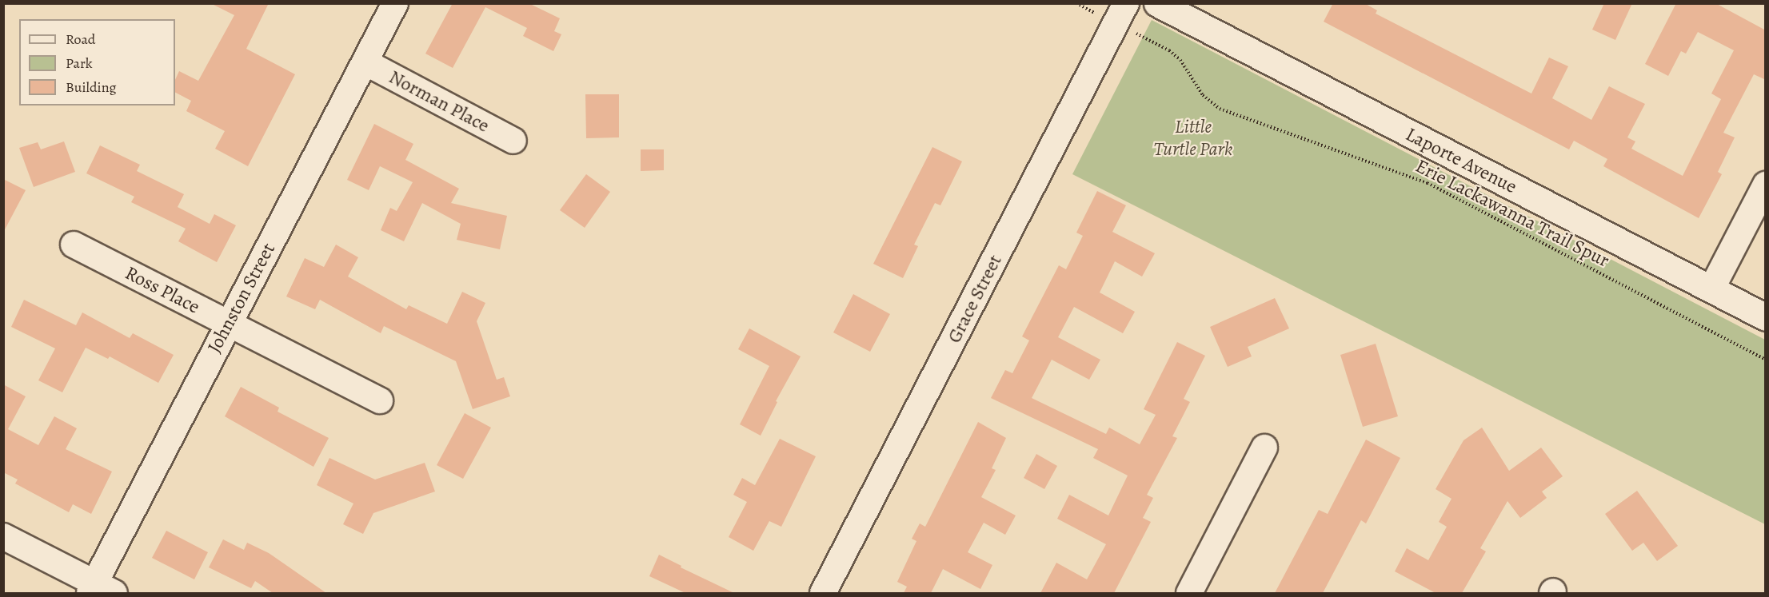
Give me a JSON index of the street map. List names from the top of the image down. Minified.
{"streets":{"street":["Norman Place","Laporte Avenue","Ross Place","Johnston Street","Grace Street"],"path":["Erie Lackawanna Trail Spur"]},"crossings":[["Norman Place","Johnston Street"],["Erie Lackawanna Trail Spur","Grace Street"],["Ross Place","Johnston Street"]],"parks":["Little Turtle Park"],"legend":["Road","Park","Building"]}
